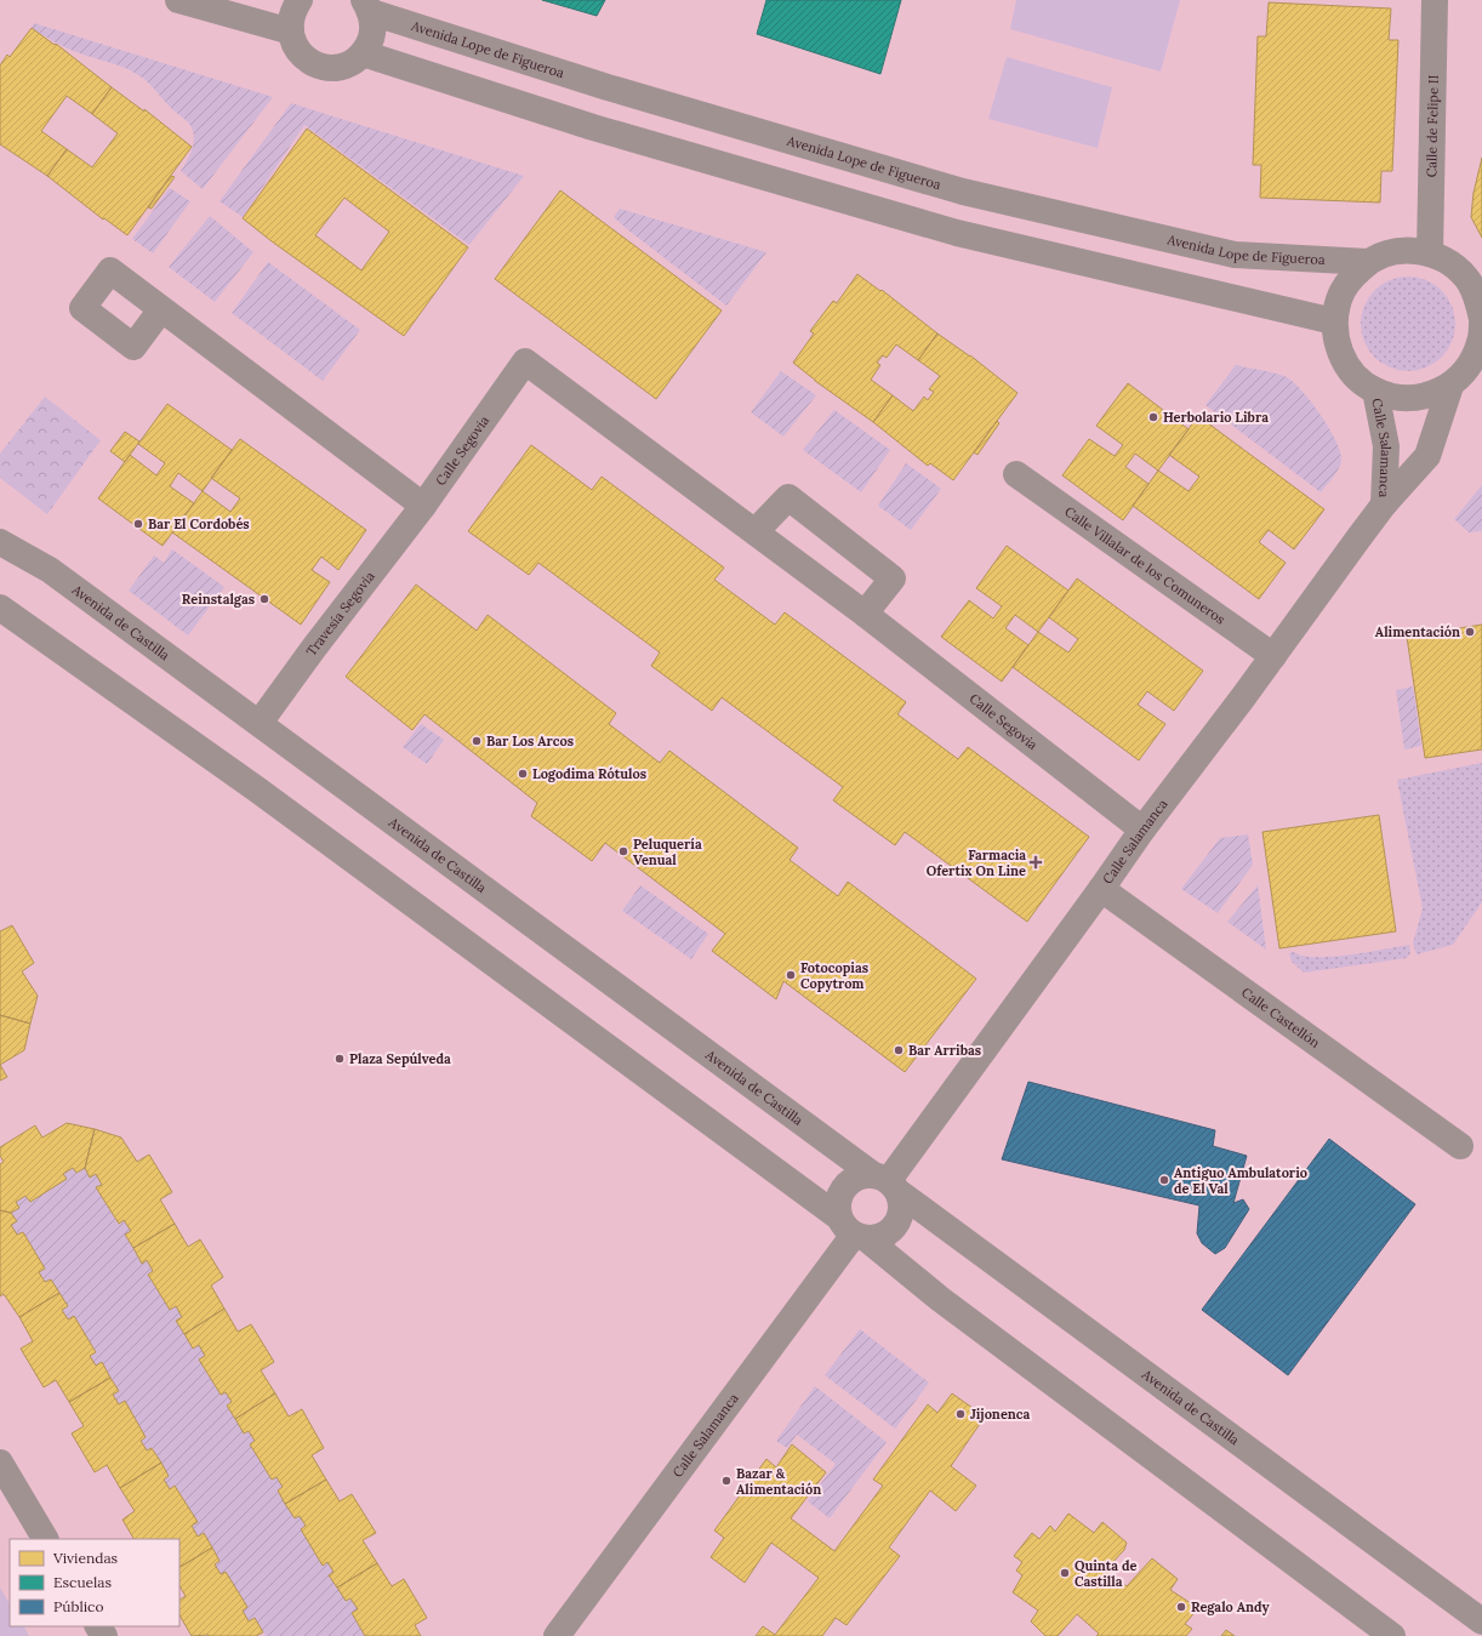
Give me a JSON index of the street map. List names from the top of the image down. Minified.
{"streets":{"street":["Avenida Lope de Figueroa","Calle de Felipe II","Calle Salamanca","Calle Segovia","Calle Villalar de los Comuneros","Travesía Segovia","Avenida de Castilla","Calle Castellón"]},"crossings":[["Avenida Lope de Figueroa","Calle de Felipe II"],["Avenida Lope de Figueroa","Calle Salamanca"],["Calle de Felipe II","Calle Salamanca"],["Calle Salamanca","Calle Segovia"],["Calle Salamanca","Calle Villalar de los Comuneros"],["Calle Salamanca","Avenida de Castilla"],["Calle Salamanca","Calle Castellón"],["Calle Segovia","Travesía Segovia"],["Travesía Segovia","Avenida de Castilla"]],"places":{"other":["Herbolario Libra","Bar El Cordobés","Reinstalgas","Alimentación","Bar Los Arcos","Logodima Rótulos","Peluquería Venual","Fotocopias Copytrom","Bar Arribas","Plaza Sepúlveda","Antiguo Ambulatorio de El Val","Jijonenca","Bazar & Alimentación","Quinta de Castilla","Regalo Andy"],"health":["Farmacia Ofertix On Line"]},"legend":["Viviendas","Escuelas","Público"]}
